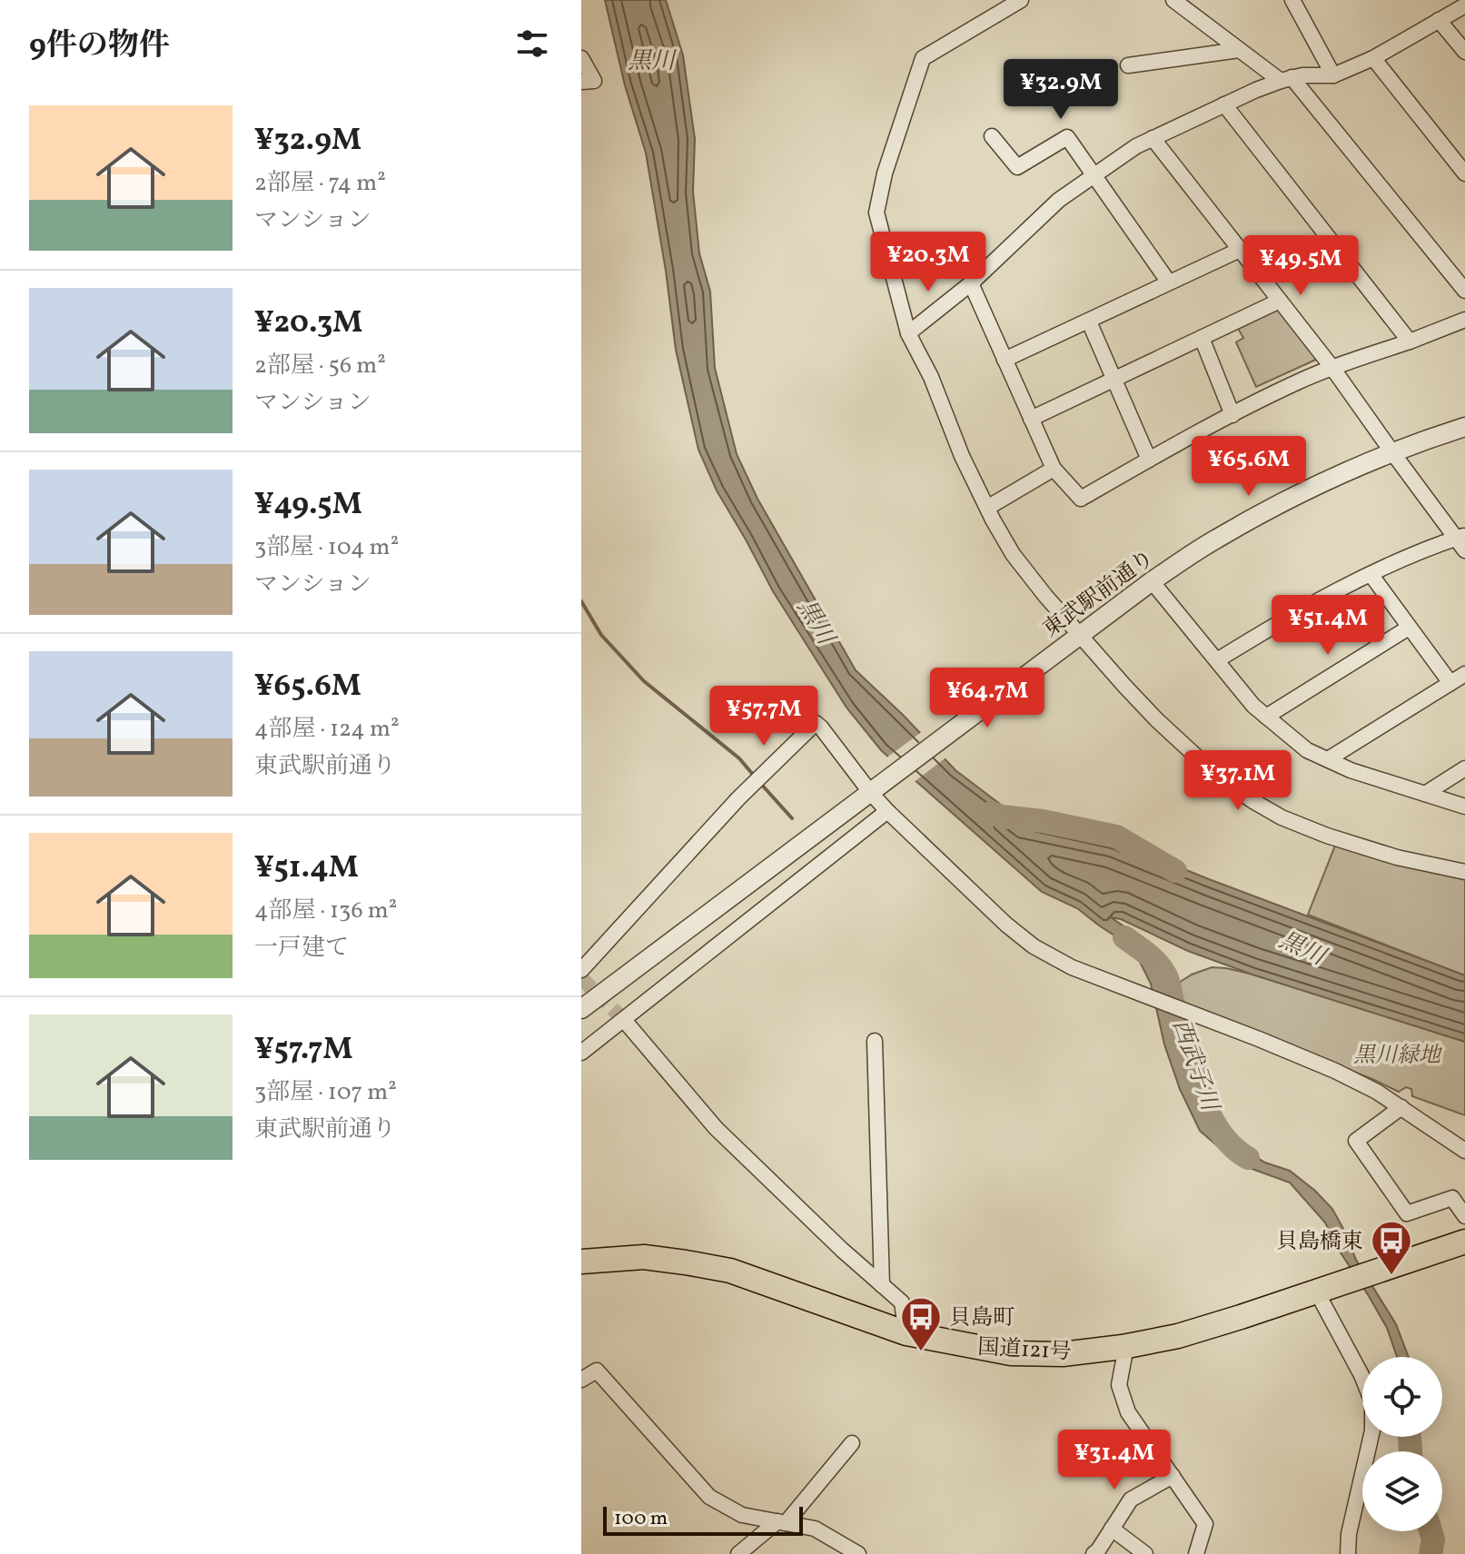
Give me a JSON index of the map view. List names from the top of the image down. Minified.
{"streets":{"highway":["国道121号"],"street":["東武駅前通り"]},"water":["黒川","西武子川"],"parks":["黒川緑地"],"places":{"bus stop":["貝島橋東","貝島町"]},"scale_bar":"100 m","page":{"heading":"9件の物件","price":["¥32.9M","¥20.3M","¥49.5M","¥65.6M","¥51.4M","¥64.7M","¥57.7M","¥37.1M","¥31.4M"],"list":[{"name":"¥32.9M","note":"2部屋 · 74 m² · マンション"},{"name":"¥20.3M","note":"2部屋 · 56 m² · マンション"},{"name":"¥49.5M","note":"3部屋 · 104 m² · マンション"},{"name":"¥65.6M","note":"4部屋 · 124 m² · 東武駅前通り"},{"name":"¥51.4M","note":"4部屋 · 136 m² · 一戸建て"},{"name":"¥57.7M","note":"3部屋 · 107 m² · 東武駅前通り"}],"scale":"100 m"}}
